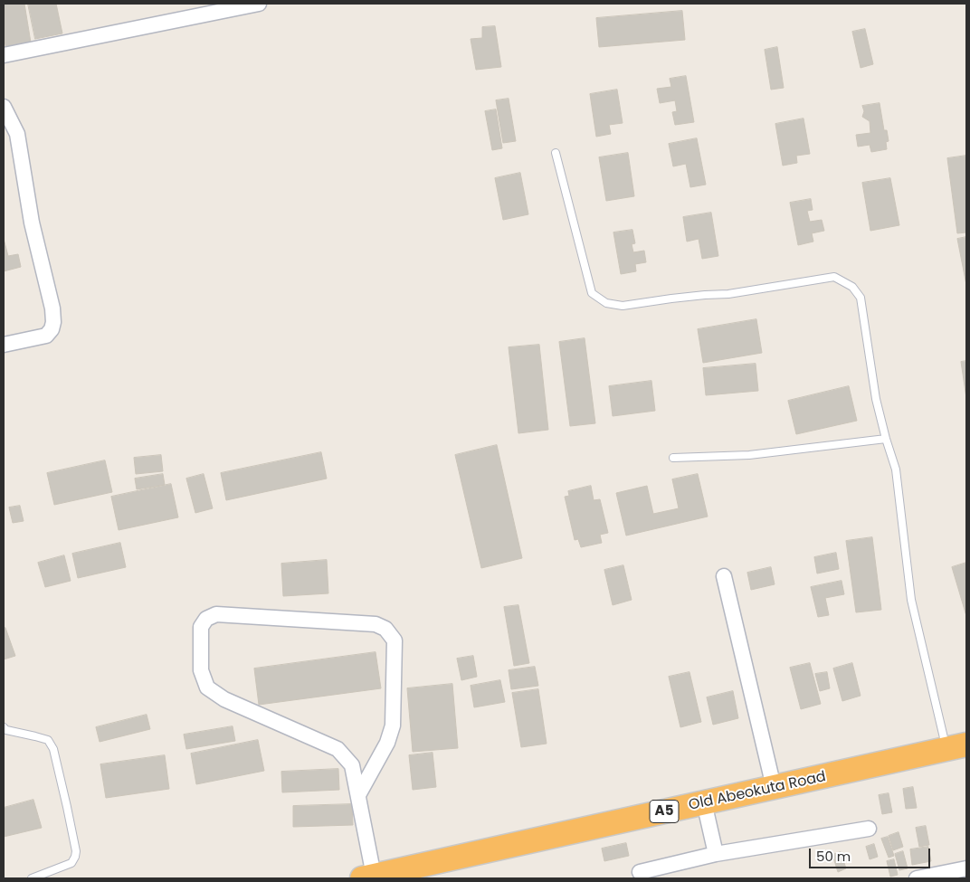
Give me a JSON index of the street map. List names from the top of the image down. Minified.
{"streets":{"highway":["Old Abeokuta Road","A5"]},"scale_bar":"50 m"}
